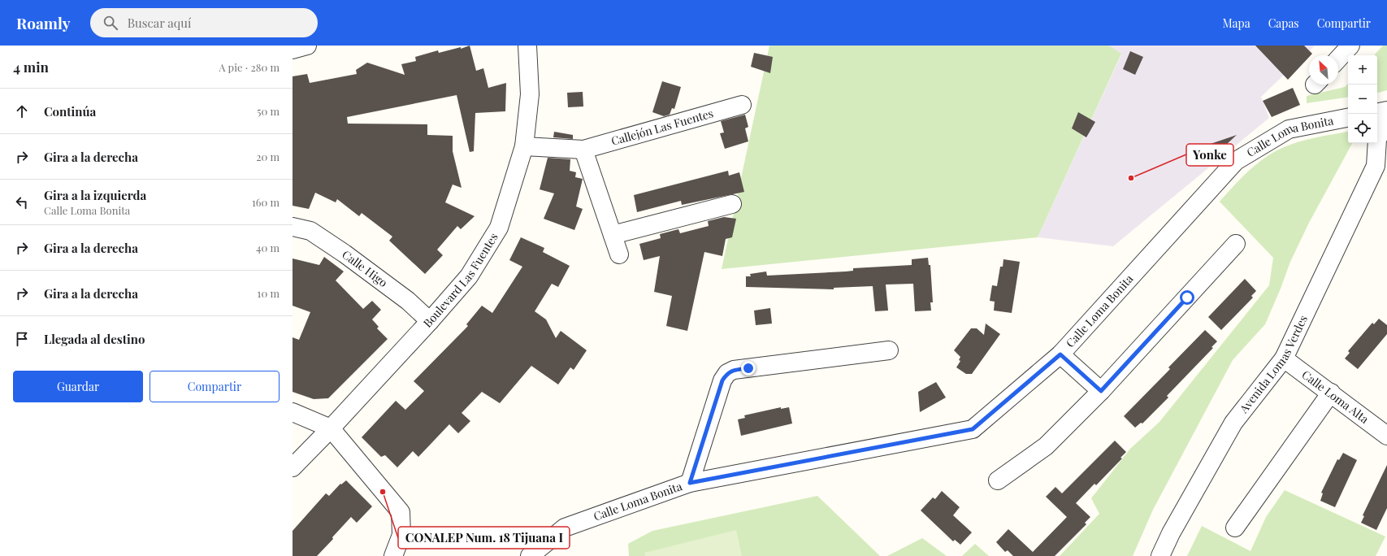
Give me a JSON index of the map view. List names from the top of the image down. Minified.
{"streets":{"street":["Callejón Las Fuentes","Calle Loma Bonita","Calle Higo","Boulevard Las Fuentes","Avenida Lomas Verdes","Calle Loma Alta"]},"crossings":[["Callejón Las Fuentes","Boulevard Las Fuentes"],["Calle Higo","Boulevard Las Fuentes"],["Avenida Lomas Verdes","Calle Loma Alta"]],"places":["Yonke","CONALEP Num. 18 Tijuana I"],"north":"top left","page":{"header":"Roamly","search":"Buscar aquí","nav":["Mapa","Capas","Compartir"],"heading":["4 min","A pie · 280 m"],"map_buttons":["+","−"],"list":[["Continúa","50 m"],["Gira a la derecha","20 m"],["Gira a la izquierda","Calle Loma Bonita","160 m"],["Gira a la derecha","40 m"],["Gira a la derecha","10 m"],"Llegada al destino"],"buttons":["Guardar","Compartir"]}}
